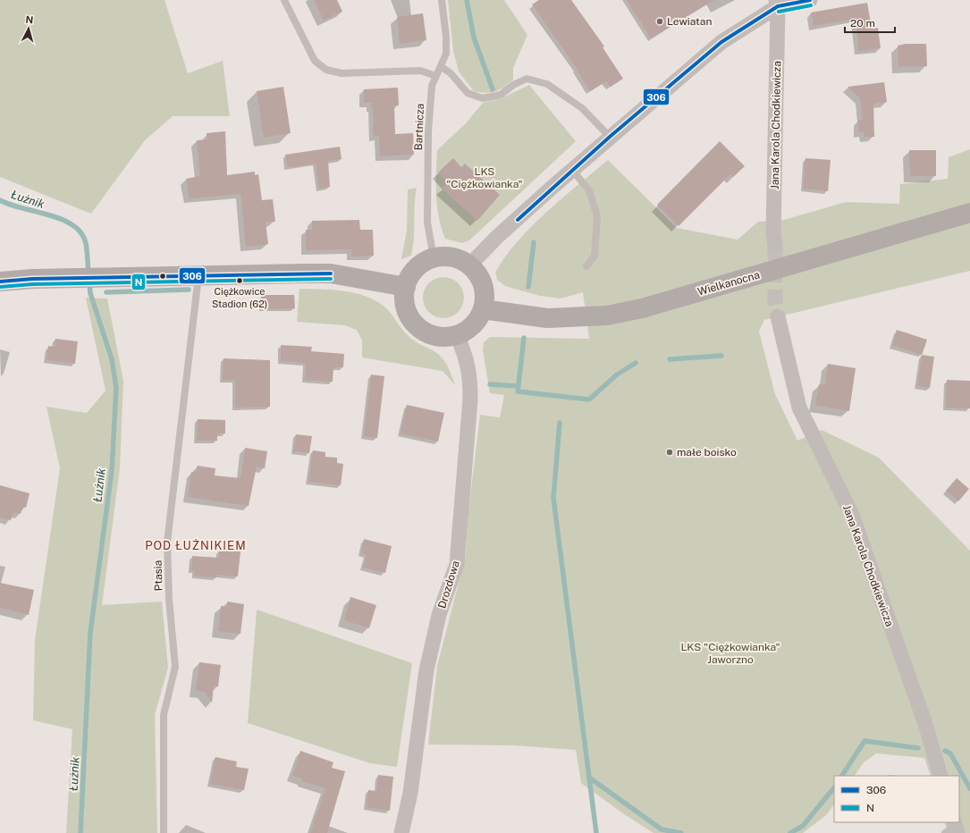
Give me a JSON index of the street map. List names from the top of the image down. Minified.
{"streets":{"street":["Jana Karola Chodkiewicza","Wielkanocna","Drozdowa"],"lane":["Bartnicza","Ptasia"]},"crossings":[["Bartnicza","Wielkanocna"],["Bartnicza","Drozdowa"],["Wielkanocna","Drozdowa"]],"districts":["POD ŁUŻNIKIEM"],"water":["Łużnik"],"parks":["LKS \"Ciężkowianka\"","LKS \"Ciężkowianka\" Jaworzno"],"places":["Lewiatan","Ciężkowice Stadion (62)","małe boisko"],"lines":["transit line 306","transit line N"],"legend":["306","N"],"scale_bar":"20 m","north":"top"}
